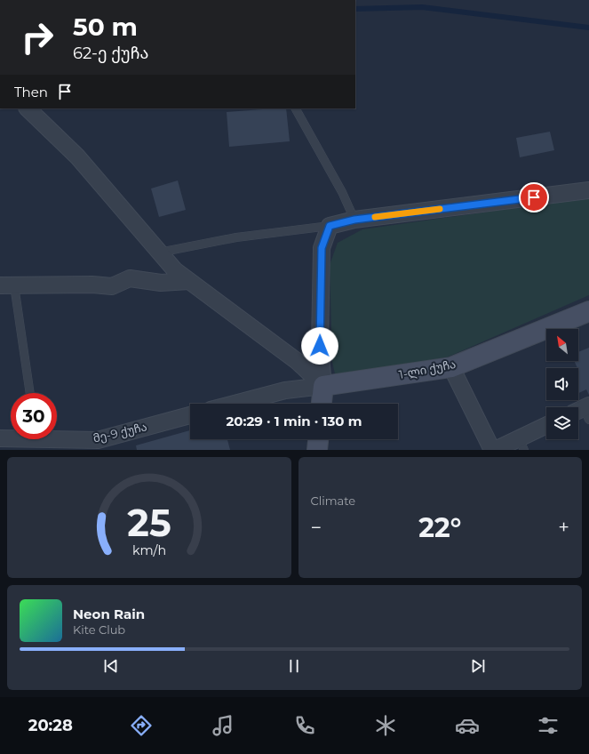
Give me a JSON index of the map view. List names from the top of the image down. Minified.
{"streets":{"street":["1-ლი ქუჩა","მე-9 ქუჩა"]},"north":"top left","page":{"turn":["50 m","62-ე ქუჩა"],"then":"Then","limit":"30","trip":"20:29 · 1 min · 130 m","tile":"Climate","heat":["−","22°","+"],"song":["Neon Rain","Kite Club"],"tabs":"20:28","gauge":["25","km/h"]}}
